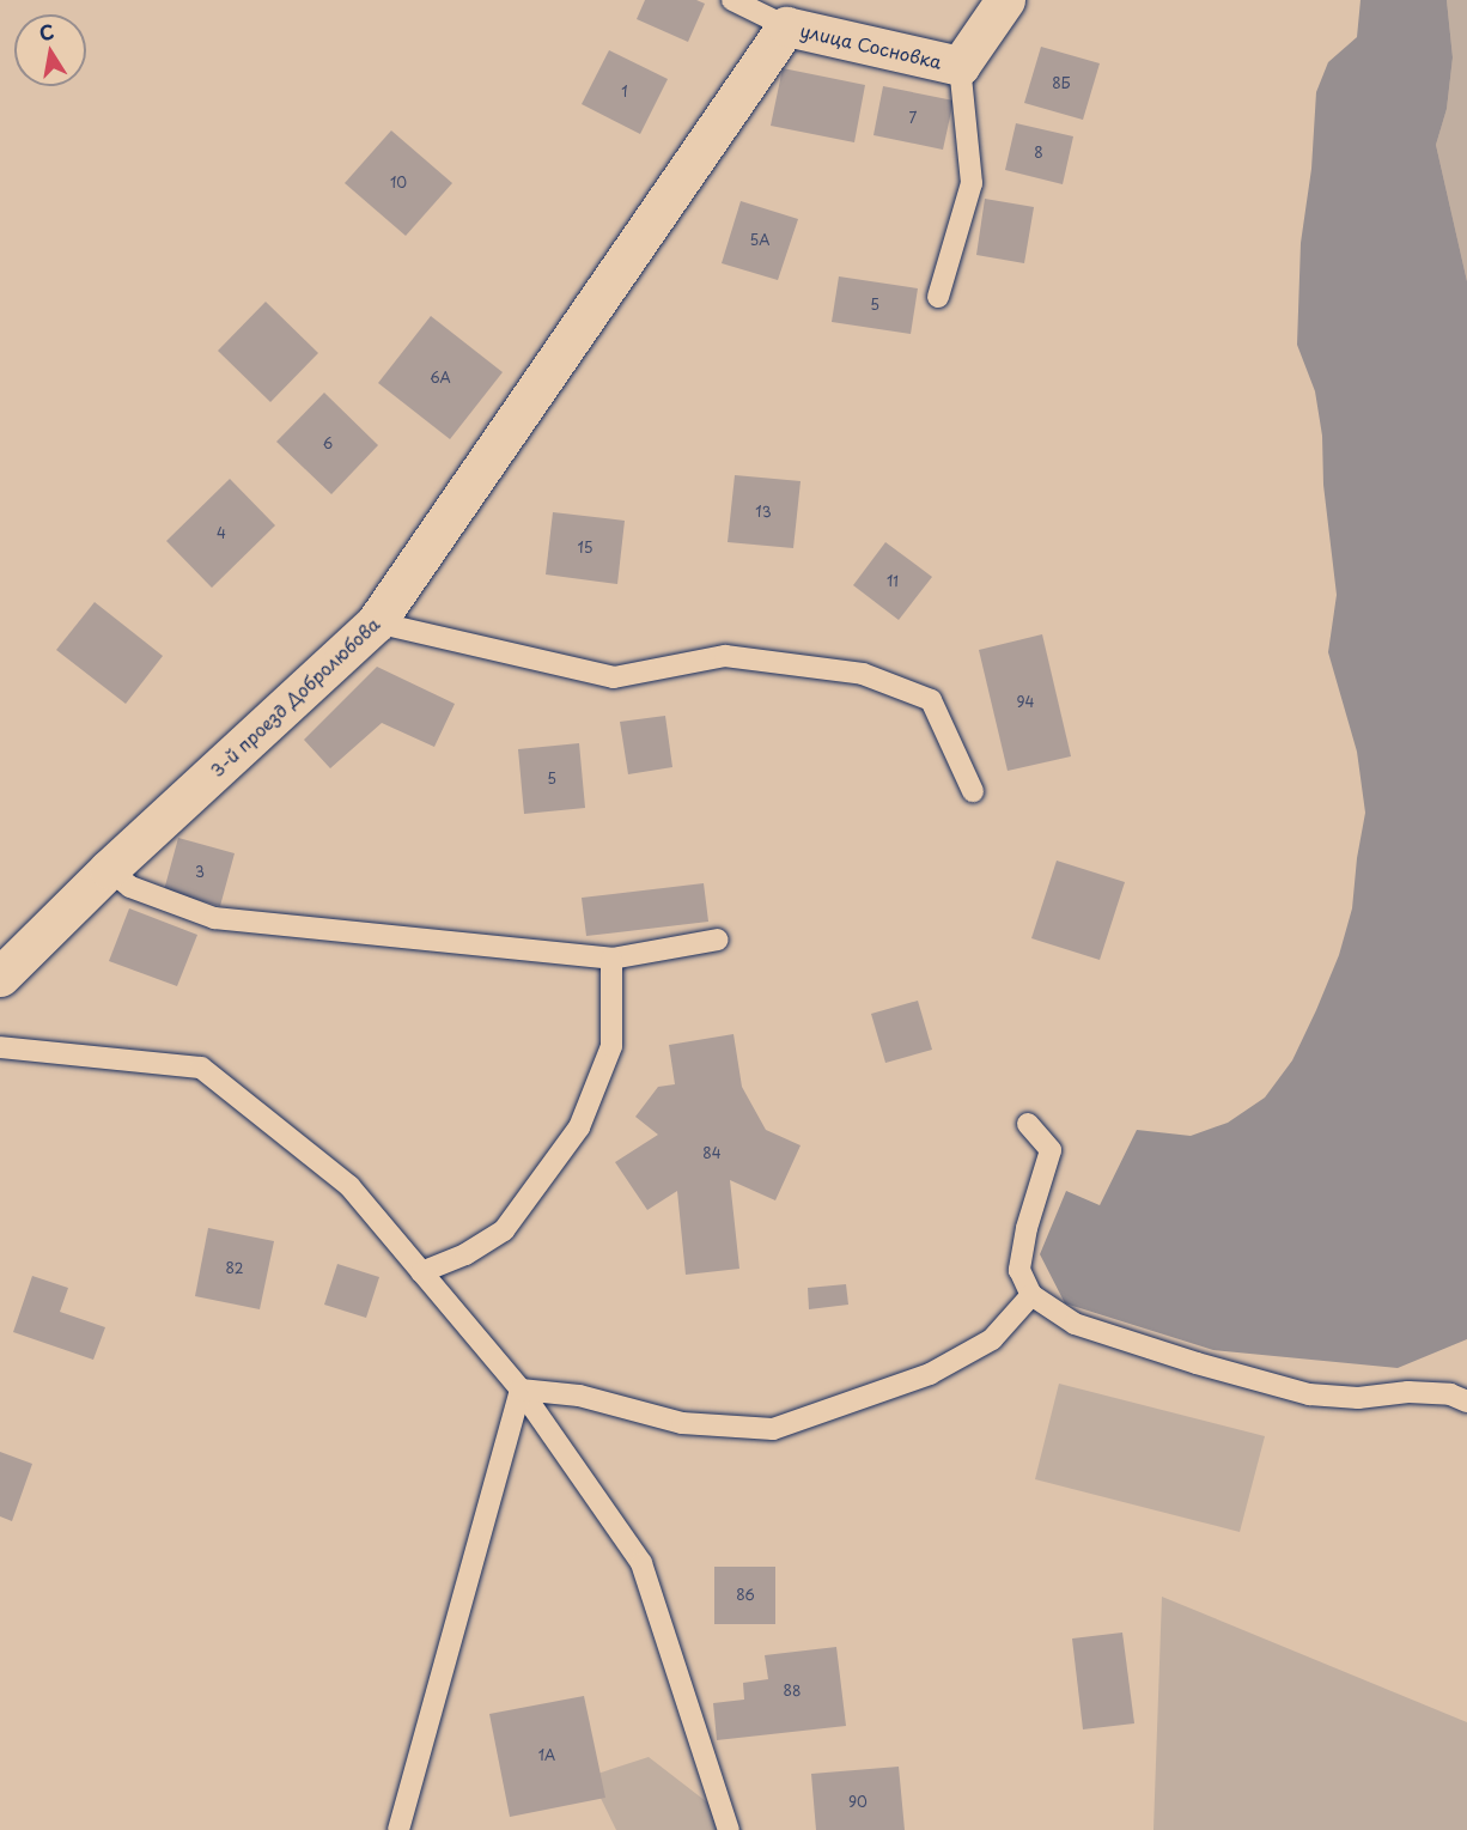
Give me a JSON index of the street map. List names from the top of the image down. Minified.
{"streets":{"street":["улица Сосновка","3-й проезд Добролюбова"]},"crossings":[["улица Сосновка","3-й проезд Добролюбова"]],"house_numbers":["8Б","1","7","8","10","5А","5","6А","6","13","4","15","11","94","5","3","84","82","86","88","1А","90"],"north":"top"}
